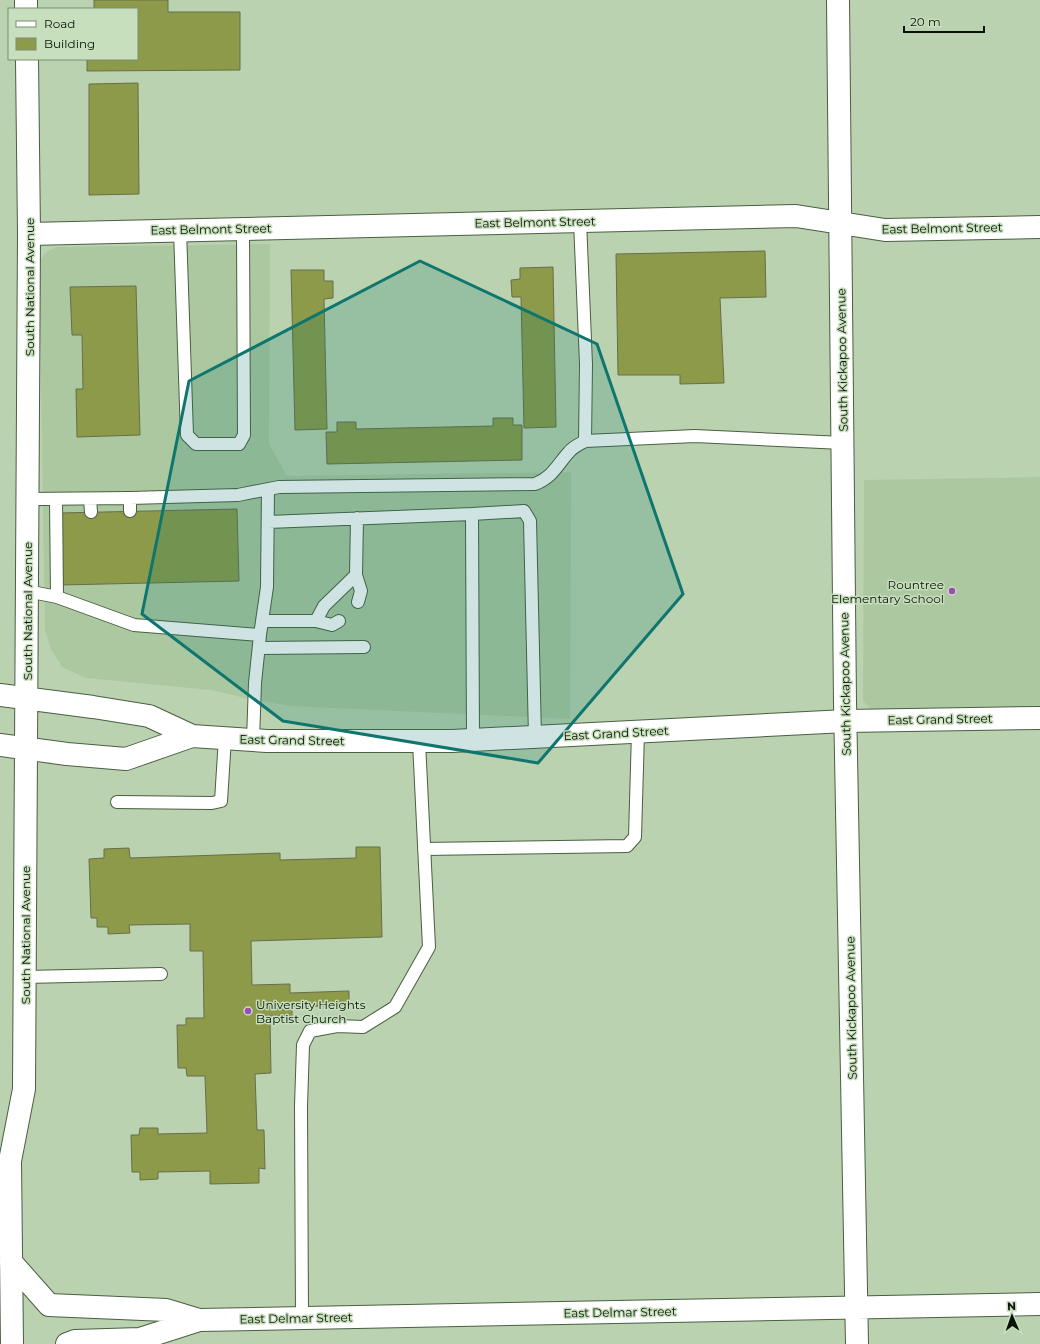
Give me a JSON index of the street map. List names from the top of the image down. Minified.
{"streets":{"street":["East Belmont Street","South National Avenue","South Kickapoo Avenue","East Grand Street","East Delmar Street"]},"crossings":[["East Belmont Street","South National Avenue"],["East Belmont Street","South Kickapoo Avenue"],["South National Avenue","East Grand Street"],["South National Avenue","East Delmar Street"],["South Kickapoo Avenue","East Grand Street"],["South Kickapoo Avenue","East Delmar Street"]],"places":["Rountree Elementary School","University Heights Baptist Church"],"legend":["Road","Building"],"scale_bar":"20 m","north":"top"}
